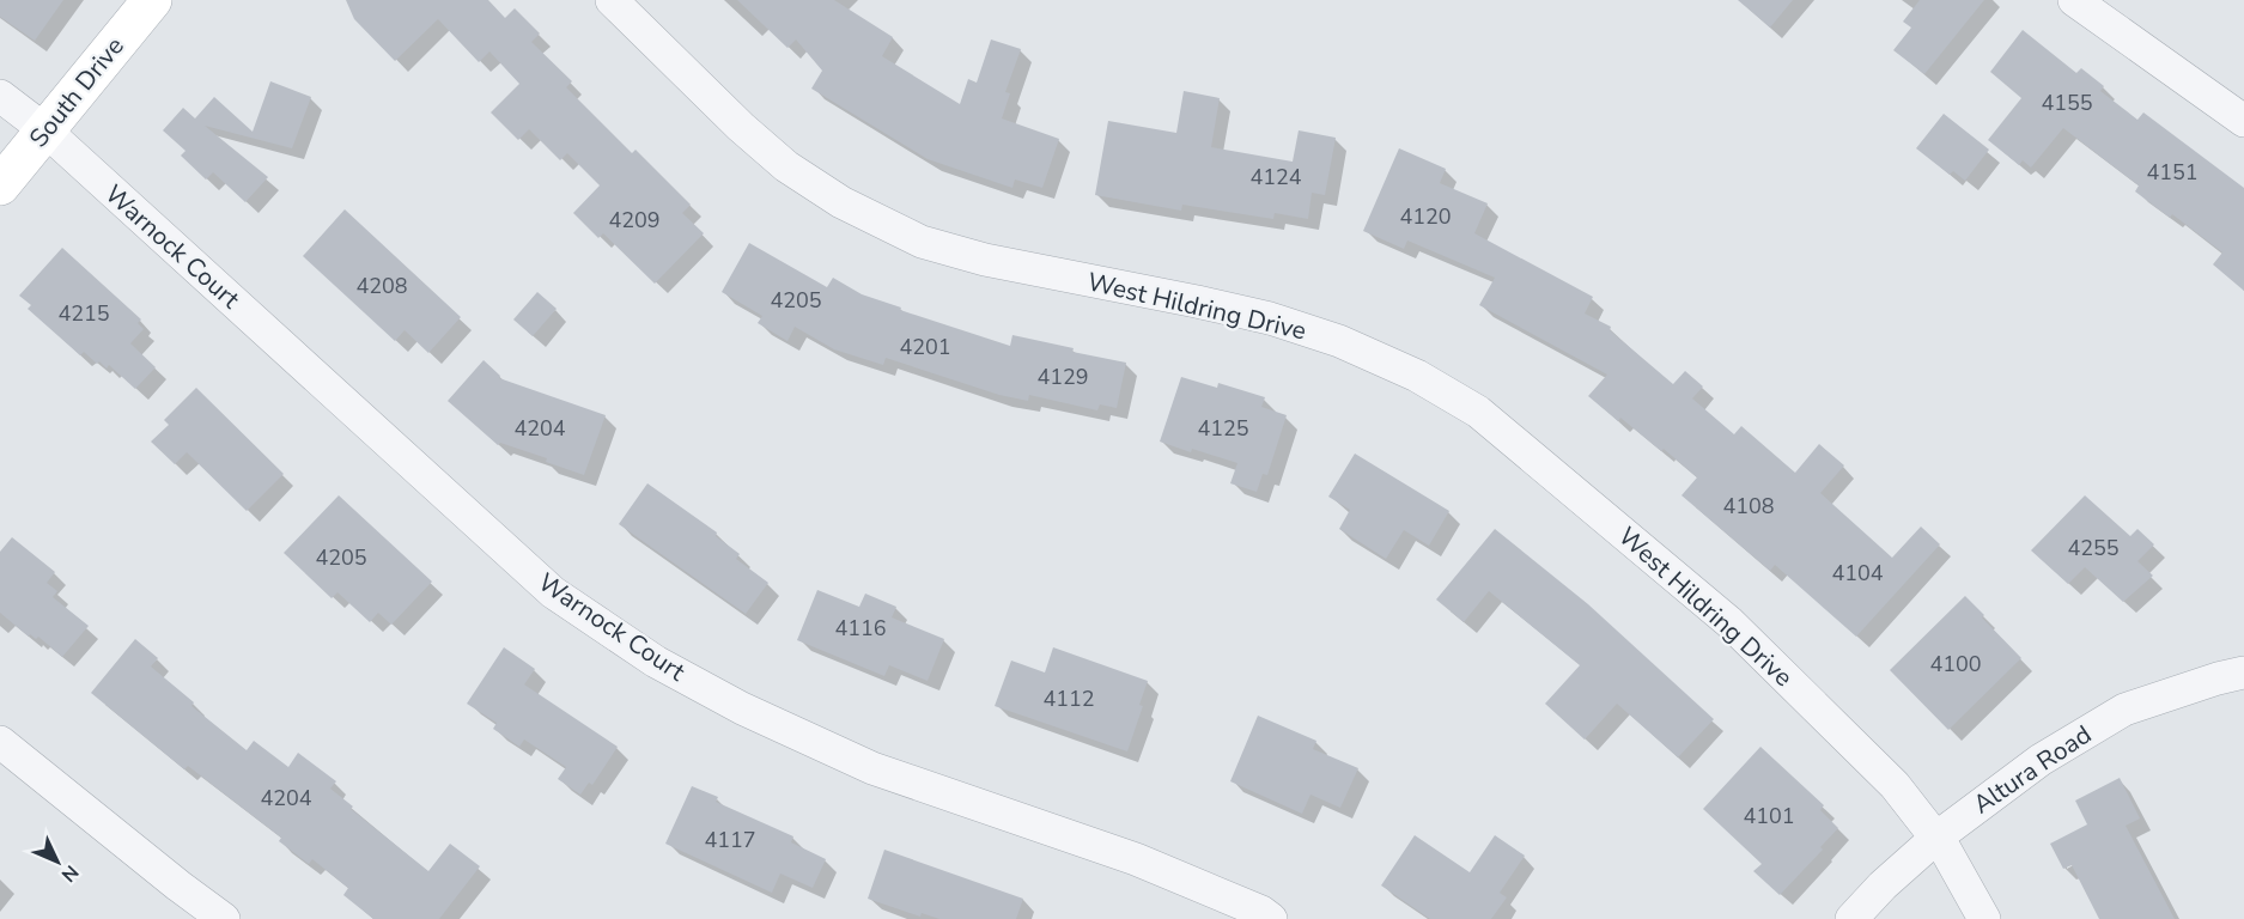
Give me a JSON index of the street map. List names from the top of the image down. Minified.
{"streets":{"street":["South Drive","Warnock Court","West Hildring Drive","Altura Road"]},"crossings":[["South Drive","Warnock Court"],["West Hildring Drive","Altura Road"]],"house_numbers":["4155","4151","4124","4120","4209","4208","4205","4215","4201","4129","4204","4125","4108","4255","4205","4104","4116","4100","4112","4204","4101","4117"],"north":"bottom right"}
